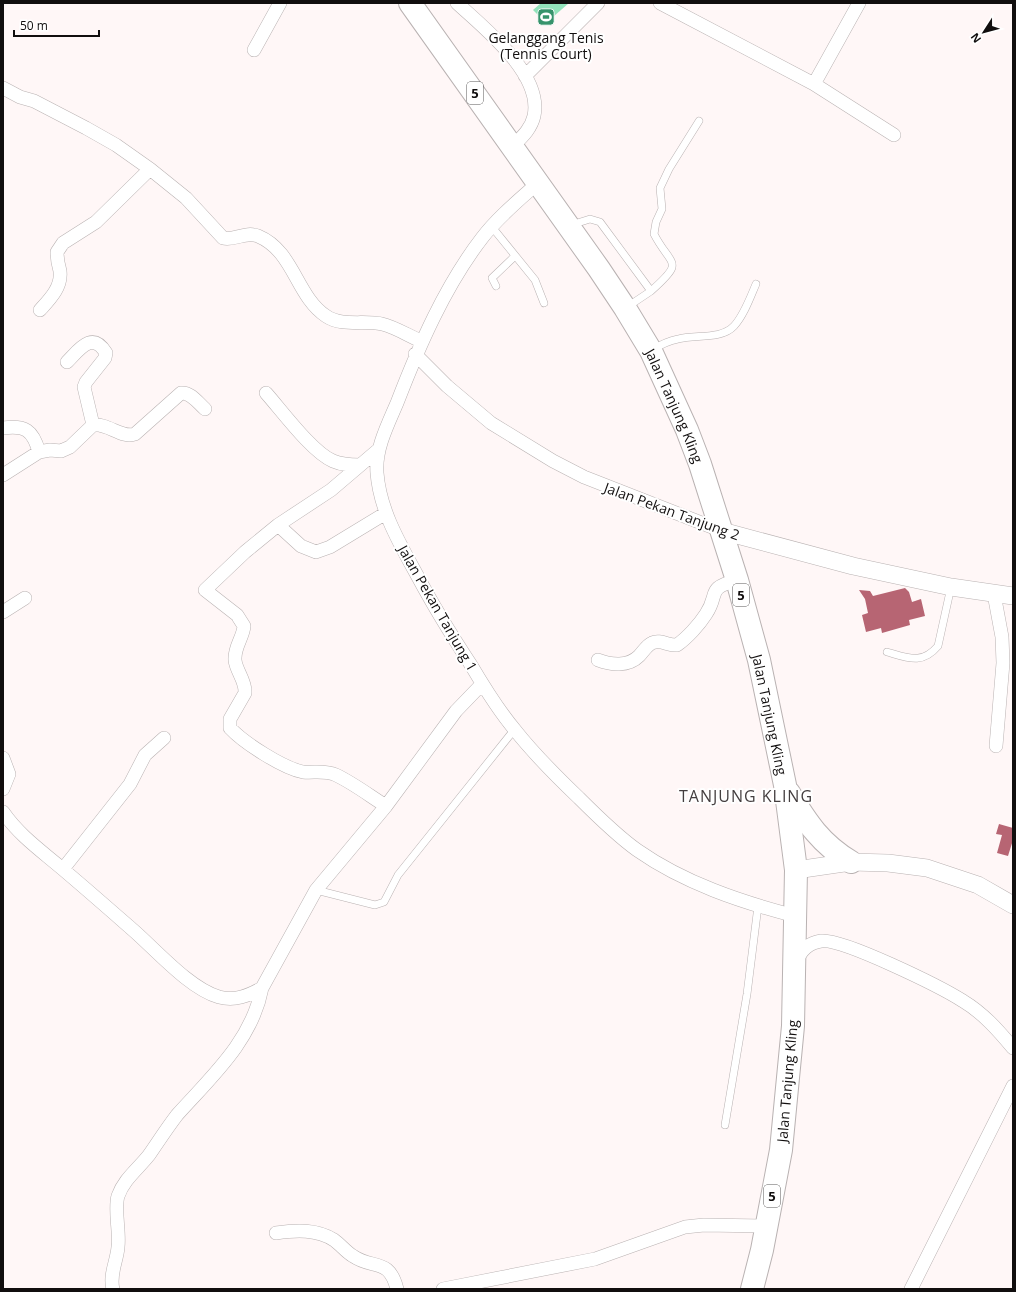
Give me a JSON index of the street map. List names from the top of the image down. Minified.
{"streets":{"highway":["5","Jalan Tanjung Kling"],"street":["Jalan Pekan Tanjung 2","Jalan Pekan Tanjung 1"]},"crossings":[["Jalan Tanjung Kling","Jalan Pekan Tanjung 2"],["Jalan Tanjung Kling","Jalan Pekan Tanjung 1"],["Jalan Pekan Tanjung 2","Jalan Pekan Tanjung 1"]],"districts":["TANJUNG KLING"],"places":{"sports":["Gelanggang Tenis (Tennis Court)"]},"scale_bar":"50 m","north":"bottom left"}
